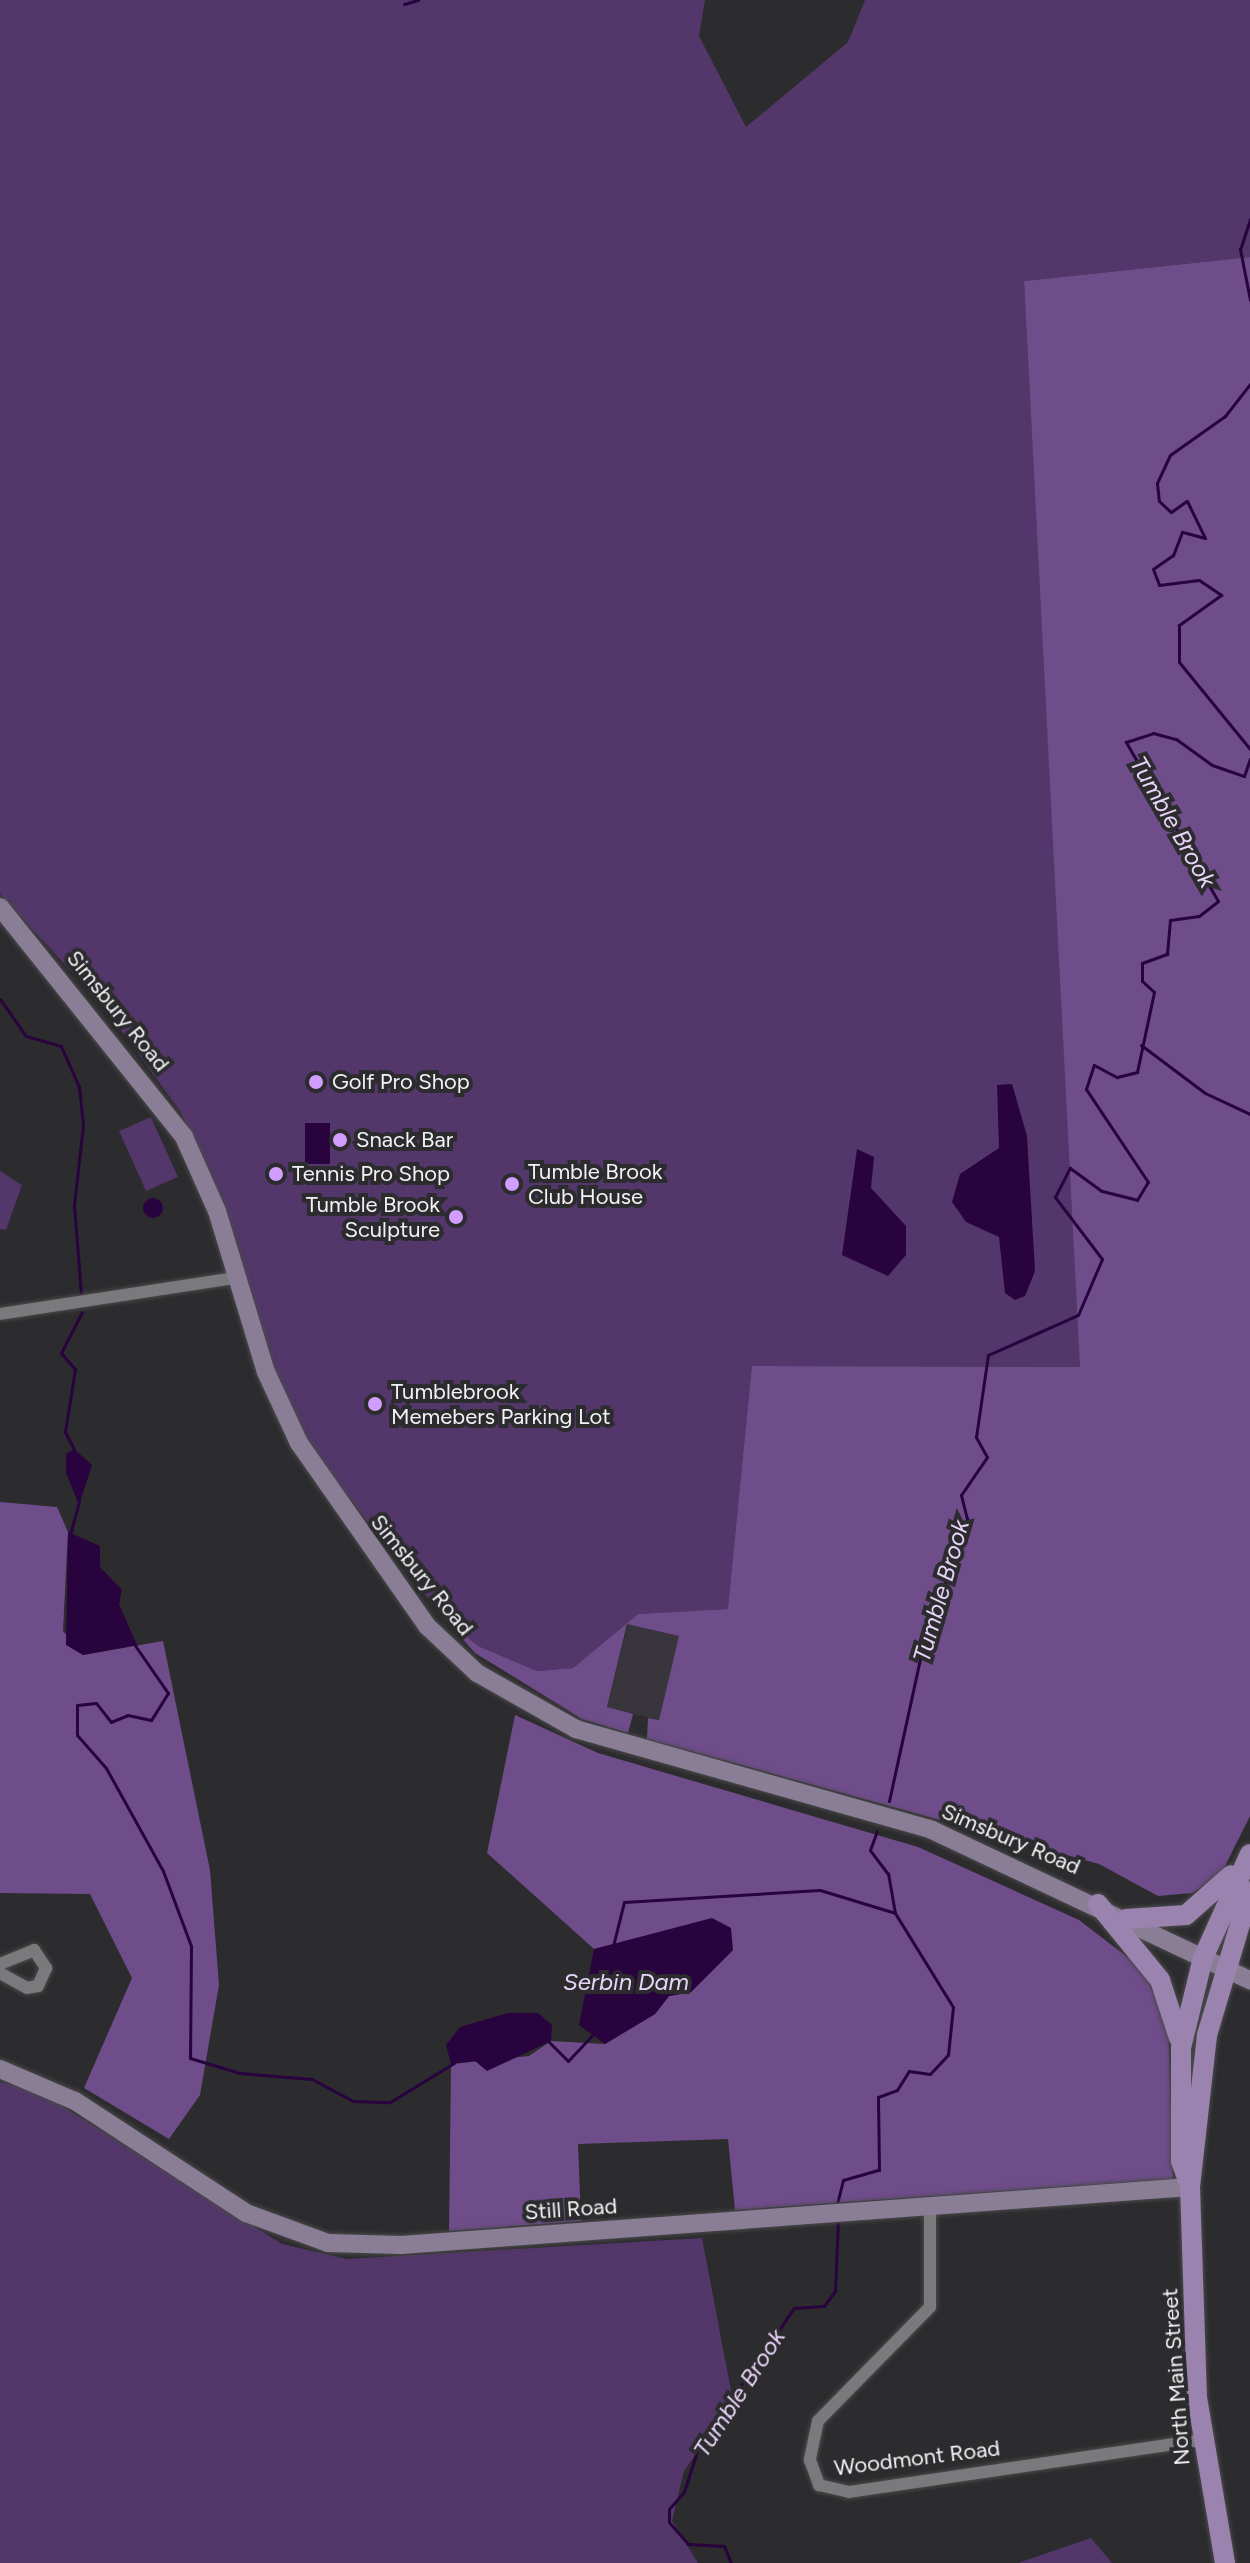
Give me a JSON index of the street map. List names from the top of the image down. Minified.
{"streets":{"main road":["Simsbury Road","Still Road","North Main Street"],"street":["Woodmont Road"]},"crossings":[["Simsbury Road","North Main Street"],["Still Road","North Main Street"],["Still Road","Woodmont Road"],["North Main Street","Woodmont Road"]],"water":["Tumble Brook","Serbin Dam"],"places":["Golf Pro Shop","Snack Bar","Tennis Pro Shop","Tumble Brook Club House","Tumble Brook Sculpture","Tumblebrook Memebers Parking Lot"]}
